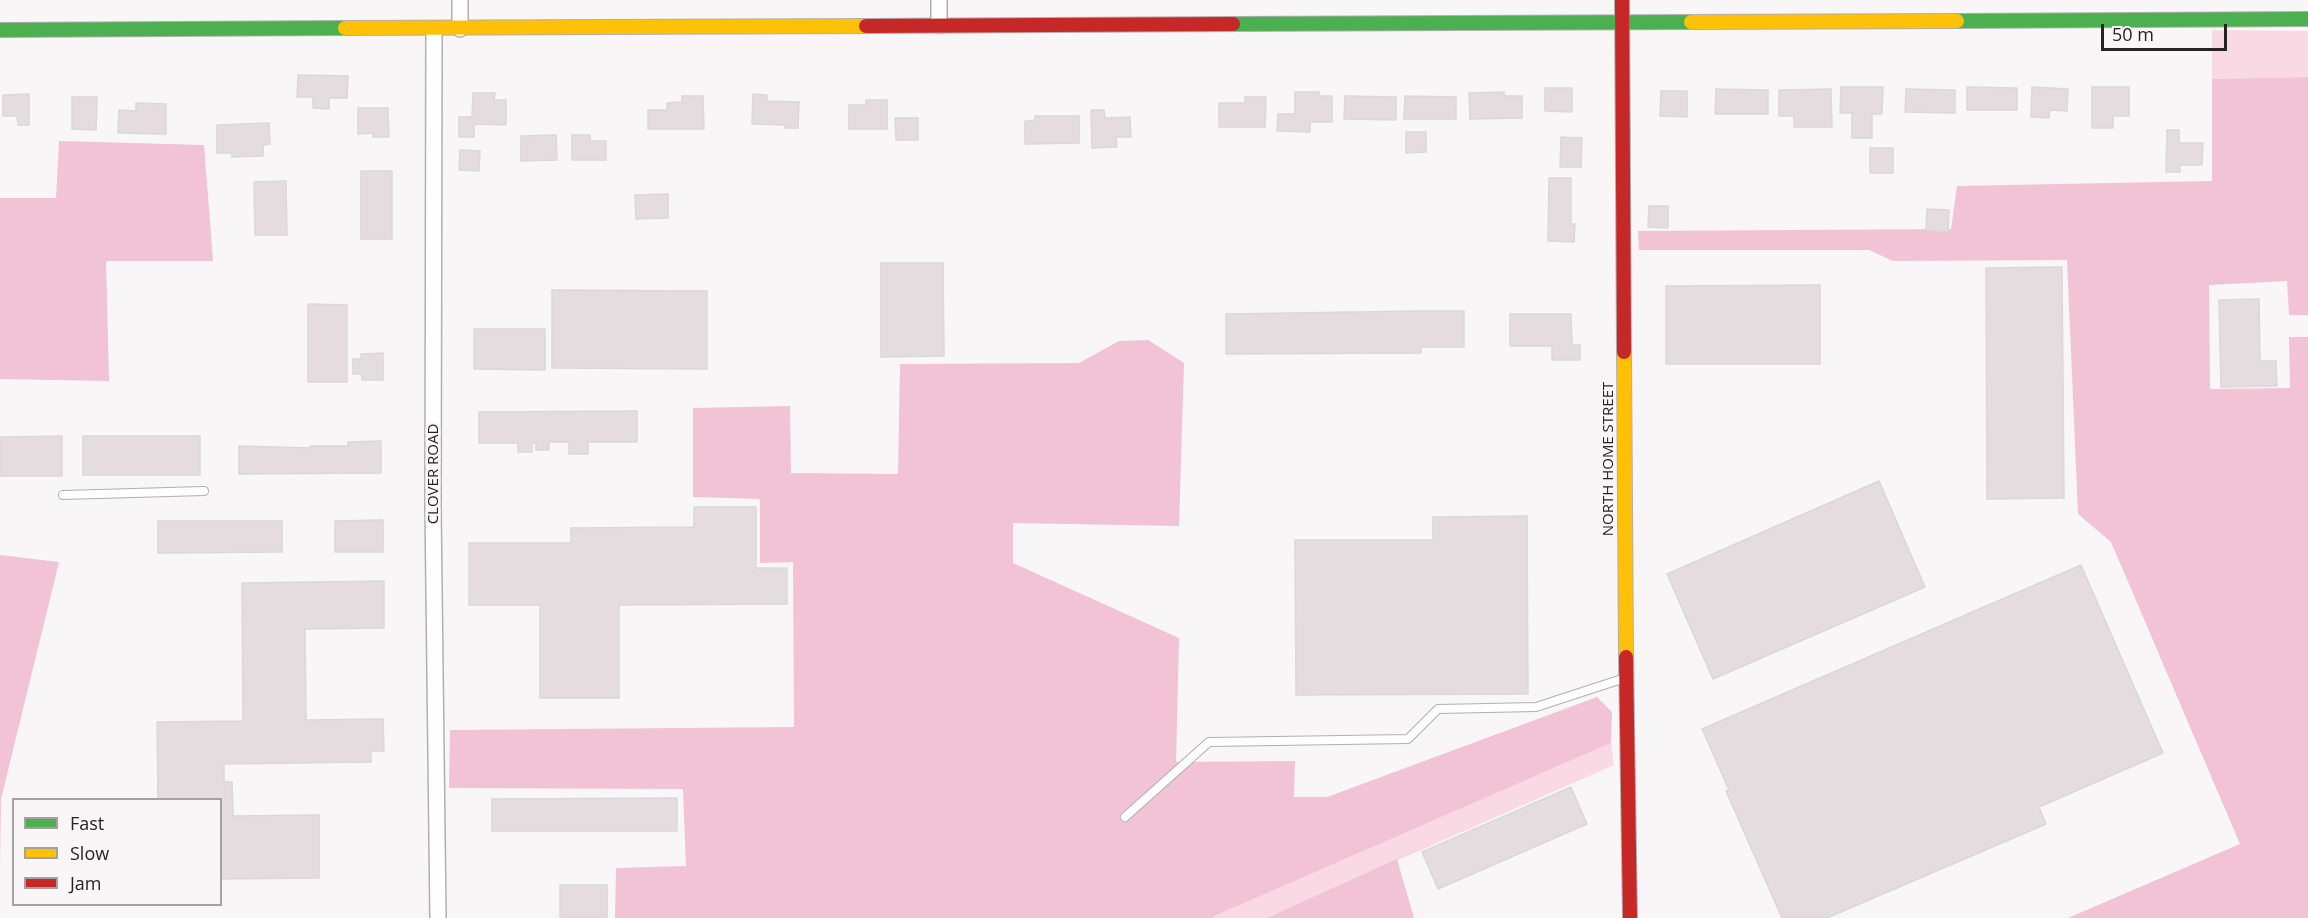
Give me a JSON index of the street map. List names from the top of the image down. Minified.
{"streets":{"street":["NORTH HOME STREET","CLOVER ROAD"]},"legend":["Fast","Slow","Jam"],"scale_bar":"50 m"}
